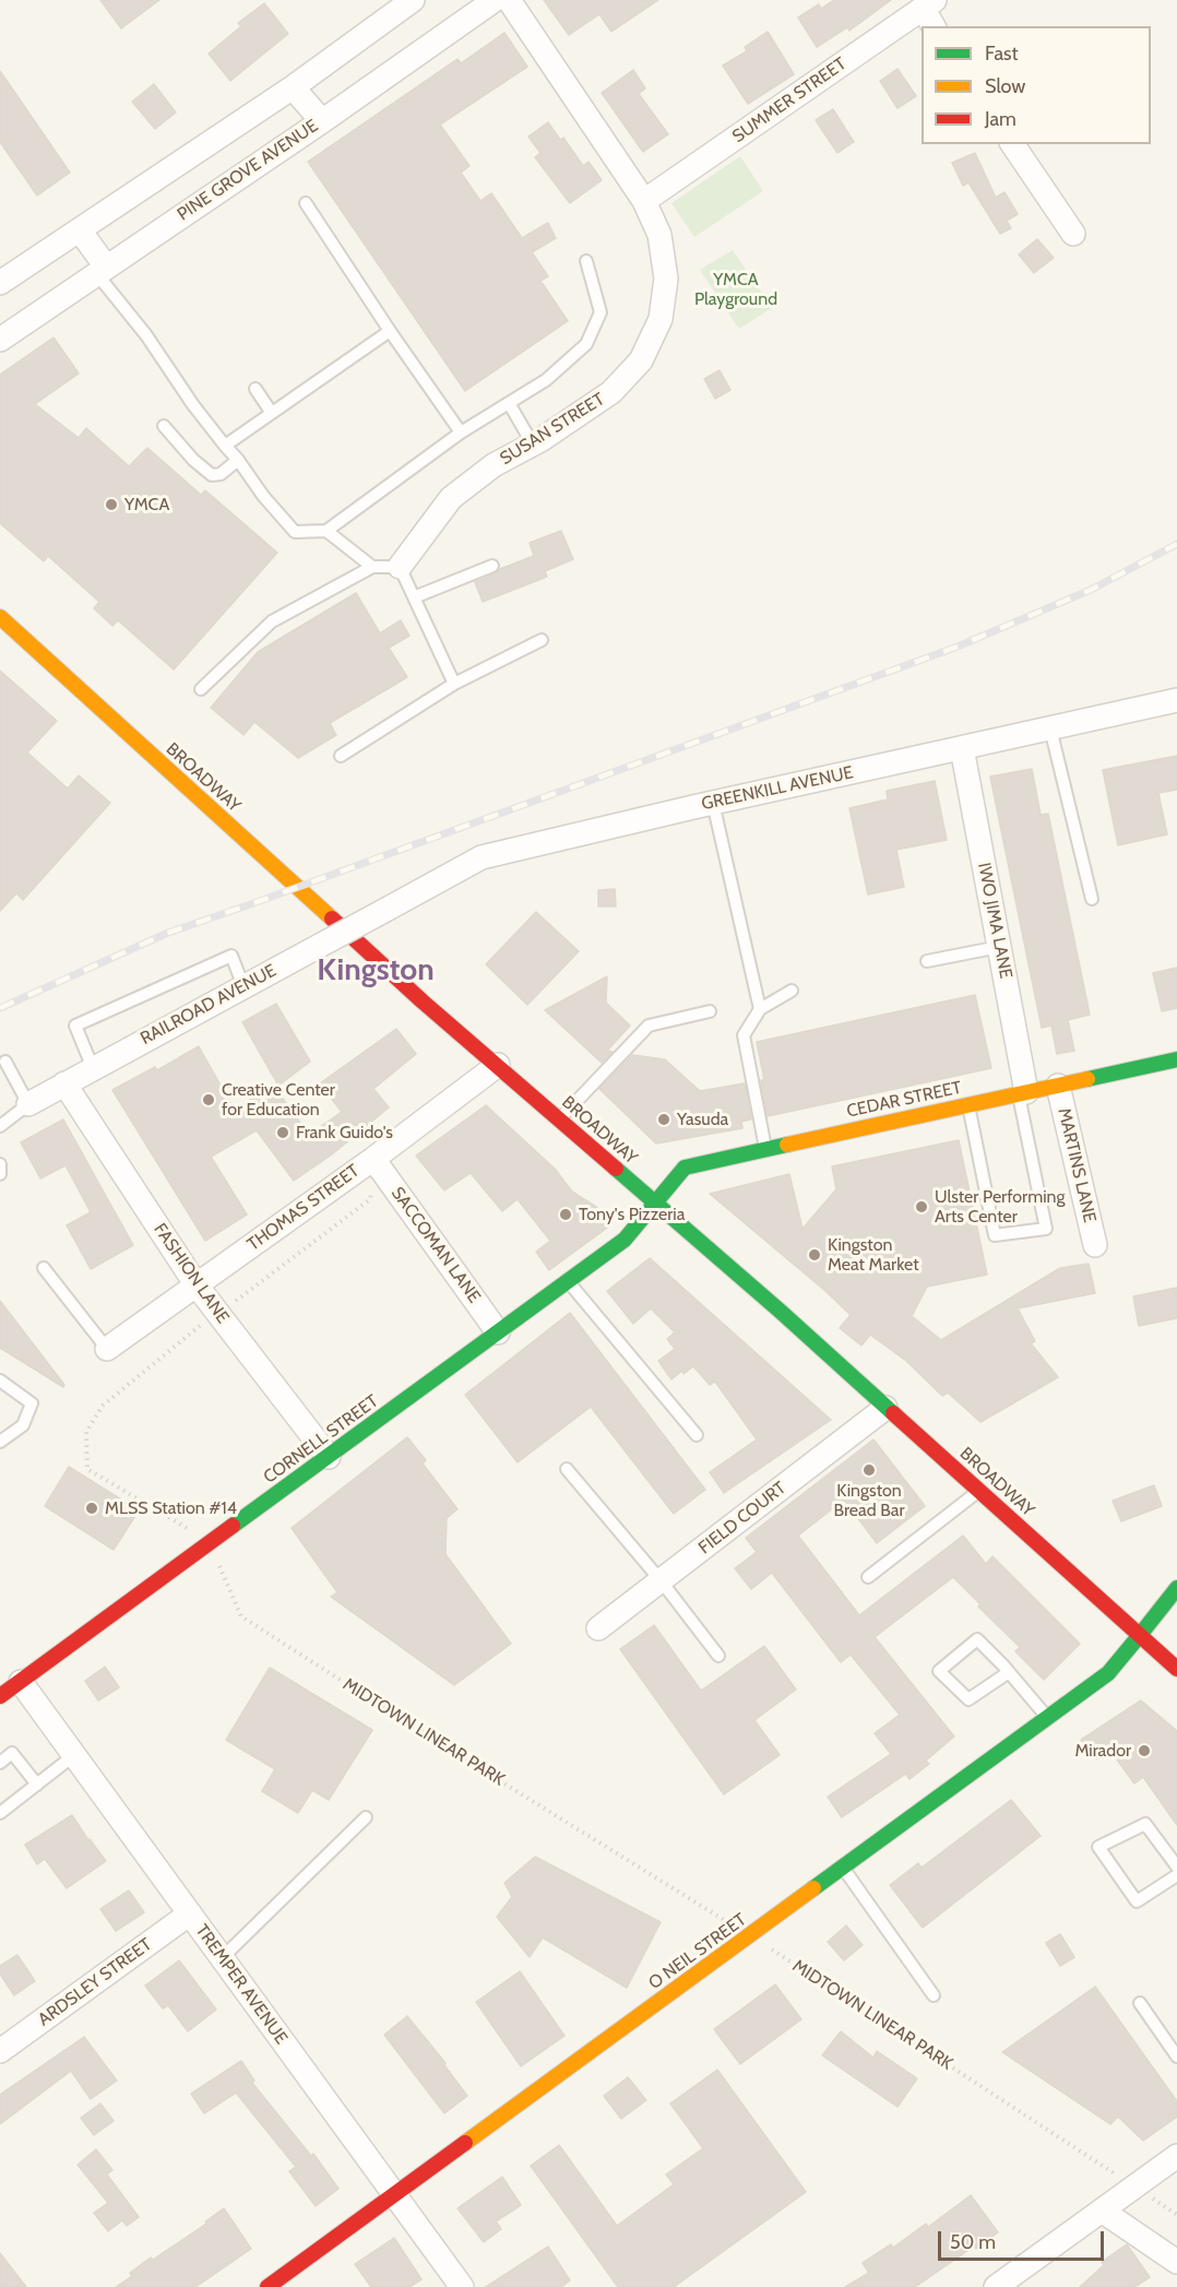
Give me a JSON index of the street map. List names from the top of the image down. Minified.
{"streets":{"main road":["BROADWAY","CEDAR STREET","CORNELL STREET","O NEIL STREET"],"street":["SUMMER STREET","PINE GROVE AVENUE","SUSAN STREET","GREENKILL AVENUE","IWO JIMA LANE","RAILROAD AVENUE","MARTINS LANE","THOMAS STREET","SACCOMAN LANE","FASHION LANE","FIELD COURT","ARDSLEY STREET","TREMPER AVENUE"],"path":["MIDTOWN LINEAR PARK"]},"crossings":[["SUMMER STREET","SUSAN STREET"],["BROADWAY","CEDAR STREET"],["BROADWAY","THOMAS STREET"],["BROADWAY","CORNELL STREET"],["BROADWAY","FIELD COURT"],["BROADWAY","O NEIL STREET"],["GREENKILL AVENUE","IWO JIMA LANE"],["GREENKILL AVENUE","RAILROAD AVENUE"],["IWO JIMA LANE","CEDAR STREET"],["RAILROAD AVENUE","FASHION LANE"],["CEDAR STREET","MARTINS LANE"],["CEDAR STREET","CORNELL STREET"],["THOMAS STREET","SACCOMAN LANE"],["THOMAS STREET","FASHION LANE"],["SACCOMAN LANE","CORNELL STREET"],["FASHION LANE","CORNELL STREET"],["FASHION LANE","MIDTOWN LINEAR PARK"],["CORNELL STREET","MIDTOWN LINEAR PARK"],["CORNELL STREET","TREMPER AVENUE"],["MIDTOWN LINEAR PARK","O NEIL STREET"],["O NEIL STREET","TREMPER AVENUE"],["ARDSLEY STREET","TREMPER AVENUE"]],"districts":["Kingston"],"parks":["YMCA Playground"],"places":["YMCA","Creative Center for Education","Yasuda","Frank Guido's","Ulster Performing Arts Center","Tony's Pizzeria","Kingston Meat Market","Kingston Bread Bar","MLSS Station #14","Mirador"],"legend":["Fast","Slow","Jam"],"scale_bar":"50 m"}
